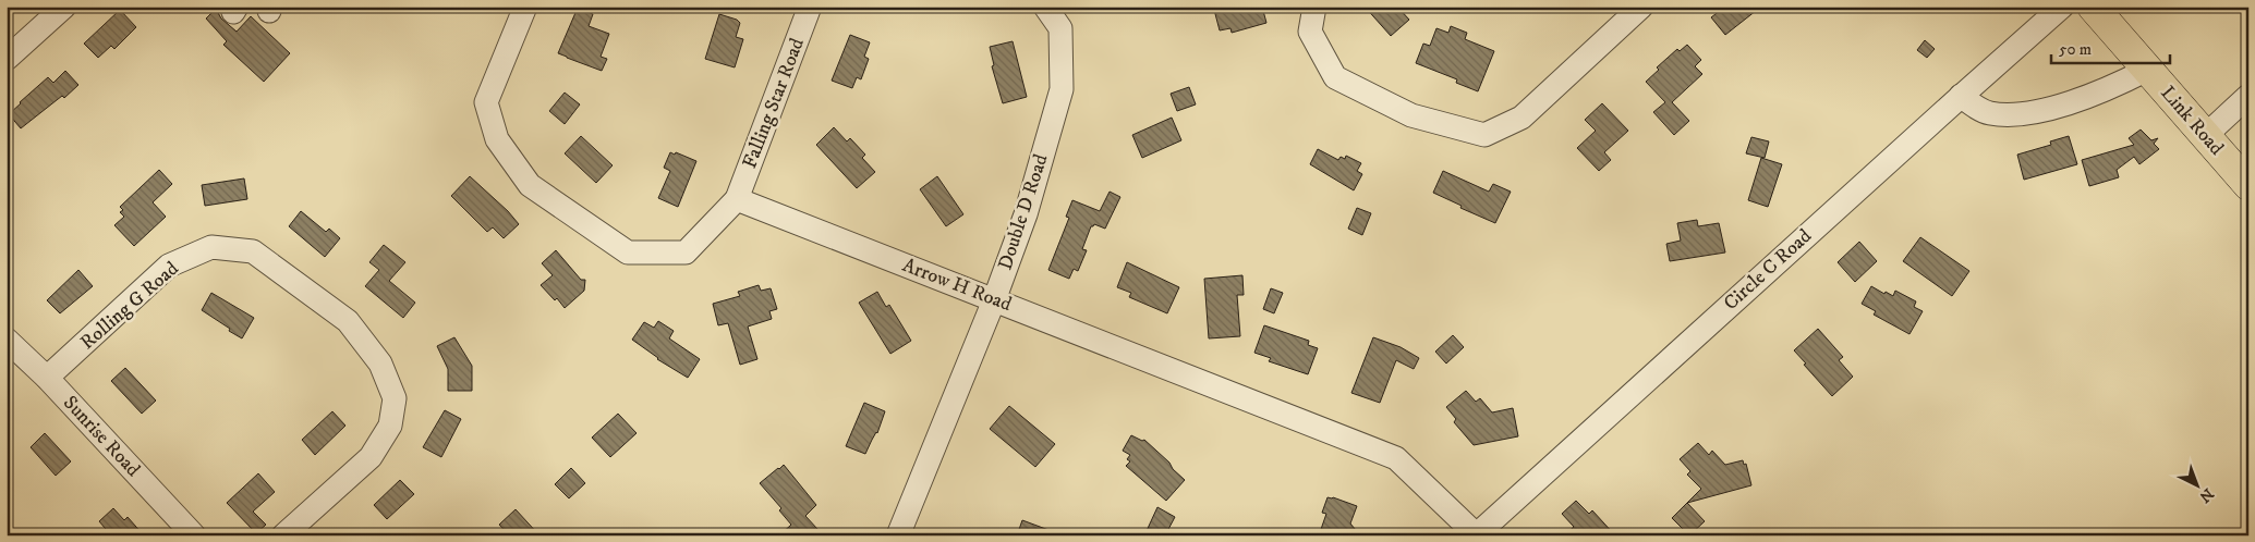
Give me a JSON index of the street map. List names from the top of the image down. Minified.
{"streets":{"main road":["Link Road"],"street":["Falling Star Road","Double D Road","Circle C Road","Arrow H Road","Rolling G Road","Sunrise Road"]},"crossings":[["Falling Star Road","Arrow H Road"],["Double D Road","Arrow H Road"],["Circle C Road","Arrow H Road"],["Rolling G Road","Sunrise Road"]],"scale_bar":"50 m","north":"bottom right"}
